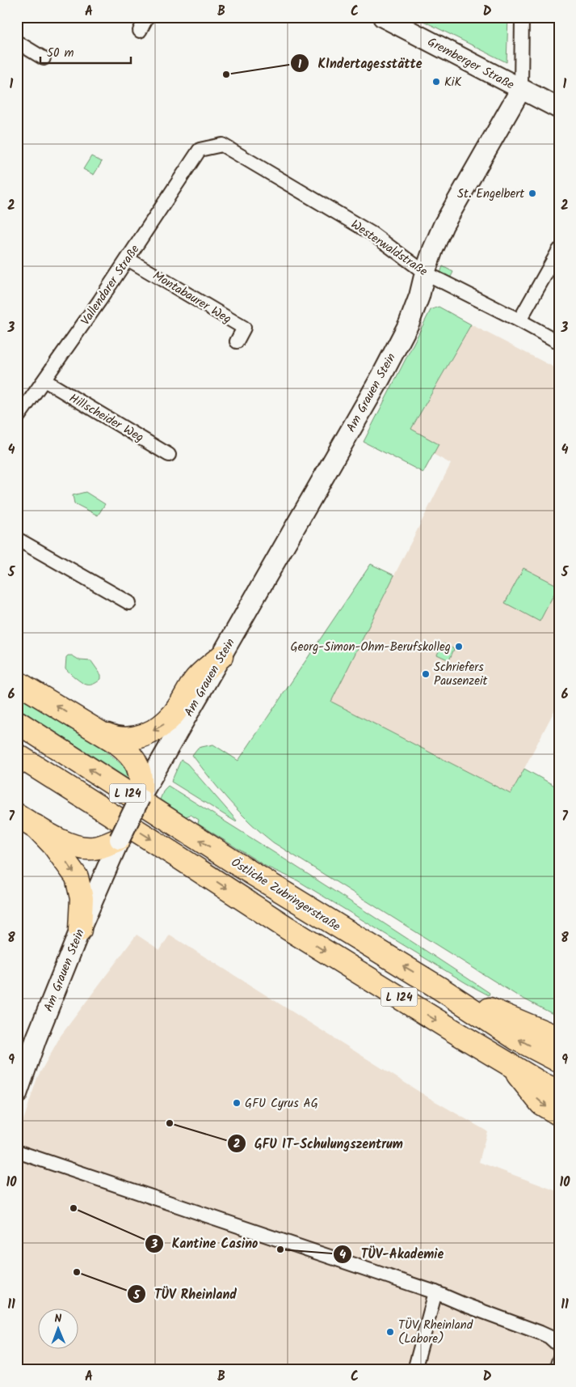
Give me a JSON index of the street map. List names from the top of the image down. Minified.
{"streets":{"highway":["L 124","Östliche Zubringerstraße"],"street":["Gremberger Straße","Westerwaldstraße","Vallendarer Straße","Montabaurer Weg","Am Grauen Stein","Hillscheider Weg"]},"crossings":[["Gremberger Straße","Am Grauen Stein"],["Westerwaldstraße","Vallendarer Straße"],["Westerwaldstraße","Am Grauen Stein"],["Vallendarer Straße","Montabaurer Weg"],["Vallendarer Straße","Hillscheider Weg"]],"places":["KIndertagesstätte","KiK","St. Engelbert","Georg-Simon-Ohm-Berufskolleg","Schriefers Pausenzeit","GFU Cyrus AG","GFU IT-Schulungszentrum","Kantine Casino","TÜV-Akademie","TÜV Rheinland","TÜV Rheinland (Labore)"],"scale_bar":"50 m","north":"top","grid":{"columns":["A","B","C","D"],"rows":["1","2","3","4","5","6","7","8","9","10","11"]}}
